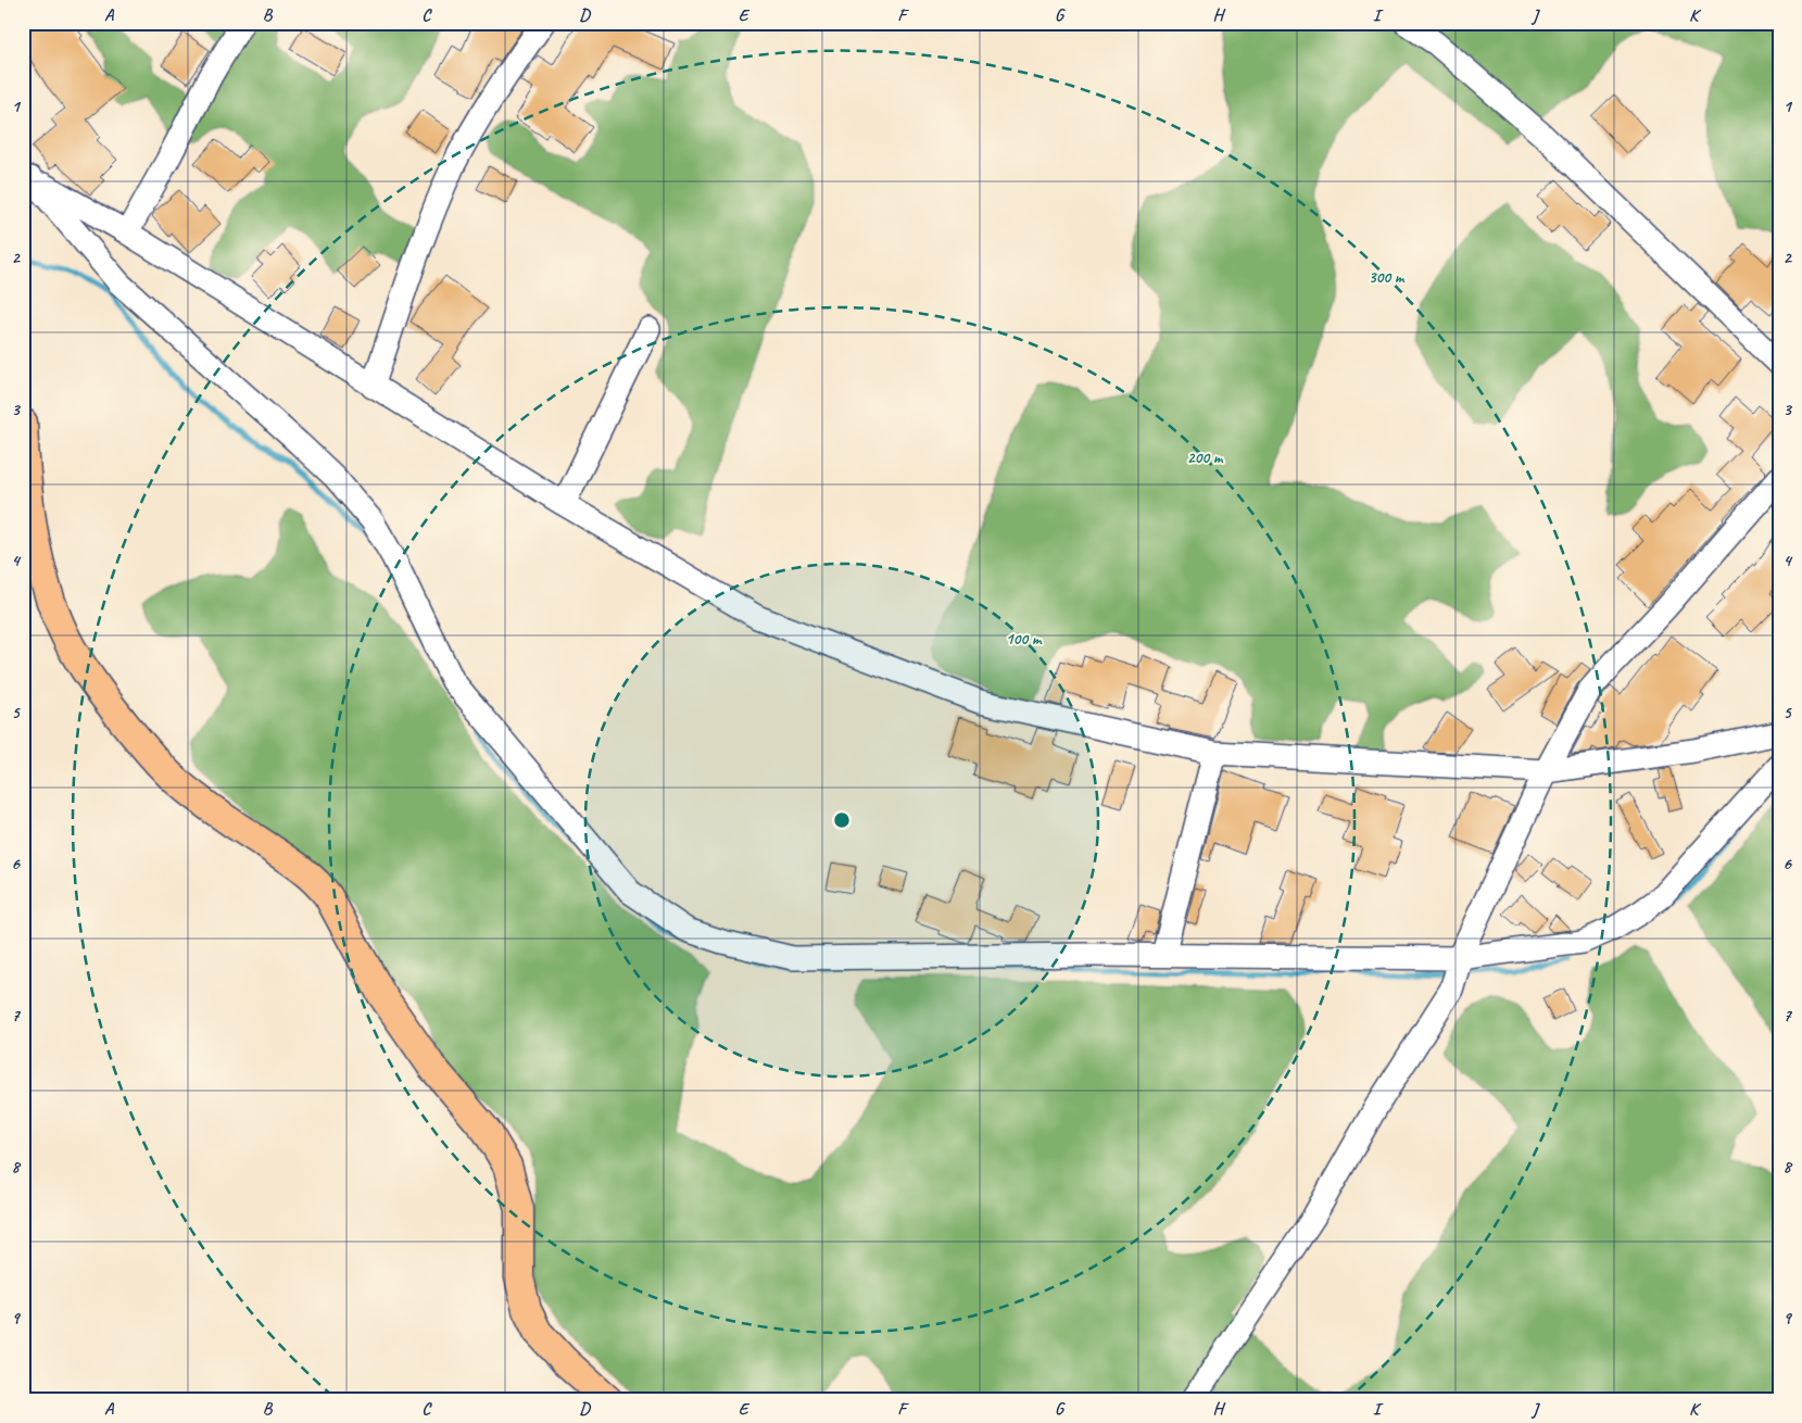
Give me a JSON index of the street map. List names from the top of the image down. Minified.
{"grid":{"columns":["A","B","C","D","E","F","G","H","I","J","K"],"rows":["1","2","3","4","5","6","7","8","9"]},"rings":["300 m","200 m","100 m"]}
